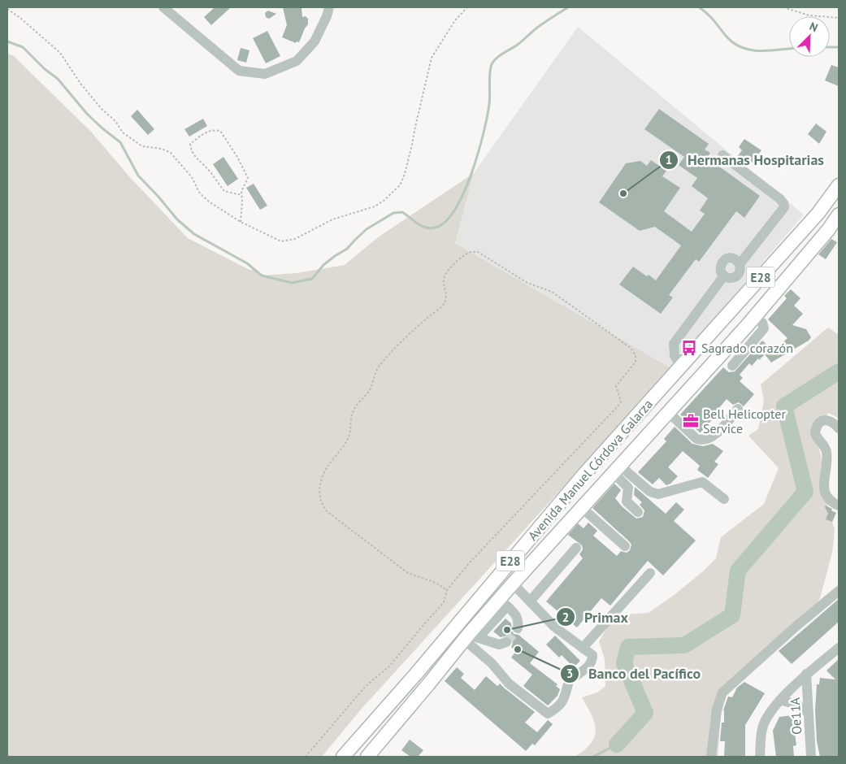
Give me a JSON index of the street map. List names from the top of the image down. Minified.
{"streets":{"main road":["E28","Avenida Manuel Córdova Galarza"],"street":["Oe11A"]},"places":{"other":["Hermanas Hospitarias","Primax","Banco del Pacífico"],"bus stop":["Sagrado corazón"],"office":["Bell Helicopter Service"]},"north":"top right"}
